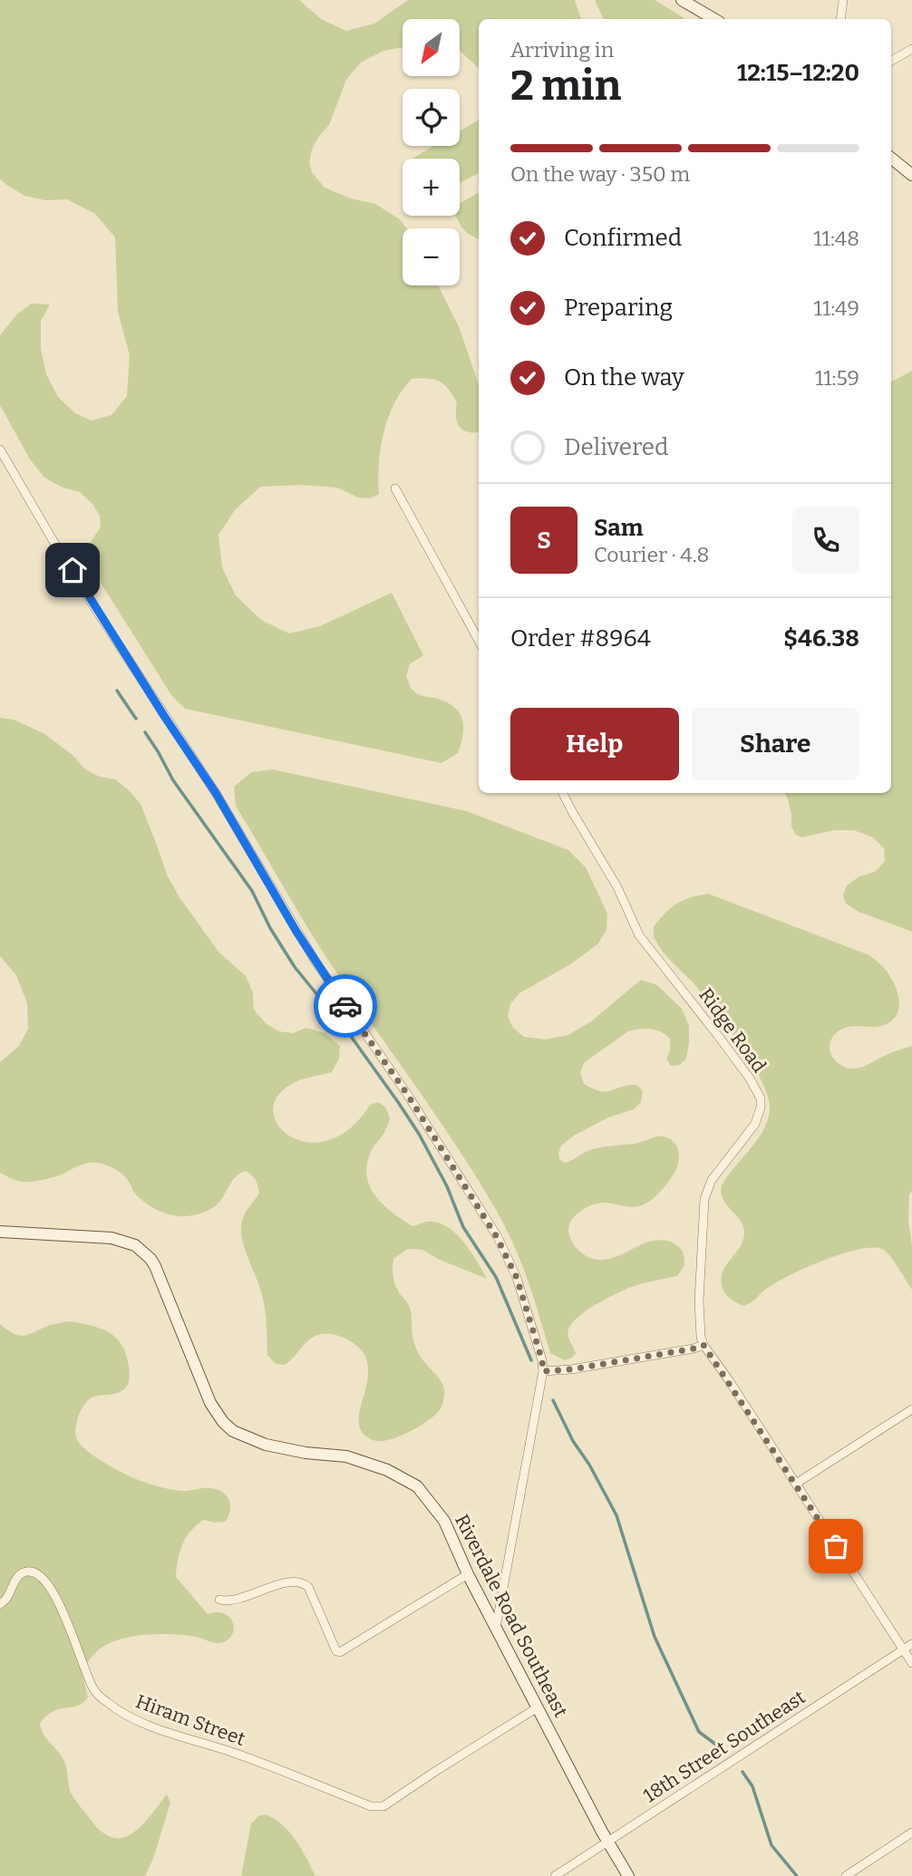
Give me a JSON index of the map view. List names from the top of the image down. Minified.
{"streets":{"street":["Ridge Road","Riverdale Road Southeast","Hiram Street","18th Street Southeast"]},"crossings":[["Riverdale Road Southeast","Hiram Street"],["Riverdale Road Southeast","18th Street Southeast"]],"north":"bottom left","page":{"map_buttons":["+","−"],"heading":["2 min","Arriving in","12:15–12:20"],"panel":["Sam","Courier · 4.8","Order #8964","$46.38"],"bar":"On the way · 350 m","list":[["Confirmed","11:48"],["Preparing","11:49"],["On the way","11:59"],"Delivered"],"round":"S","buttons":["Help","Share"]}}
